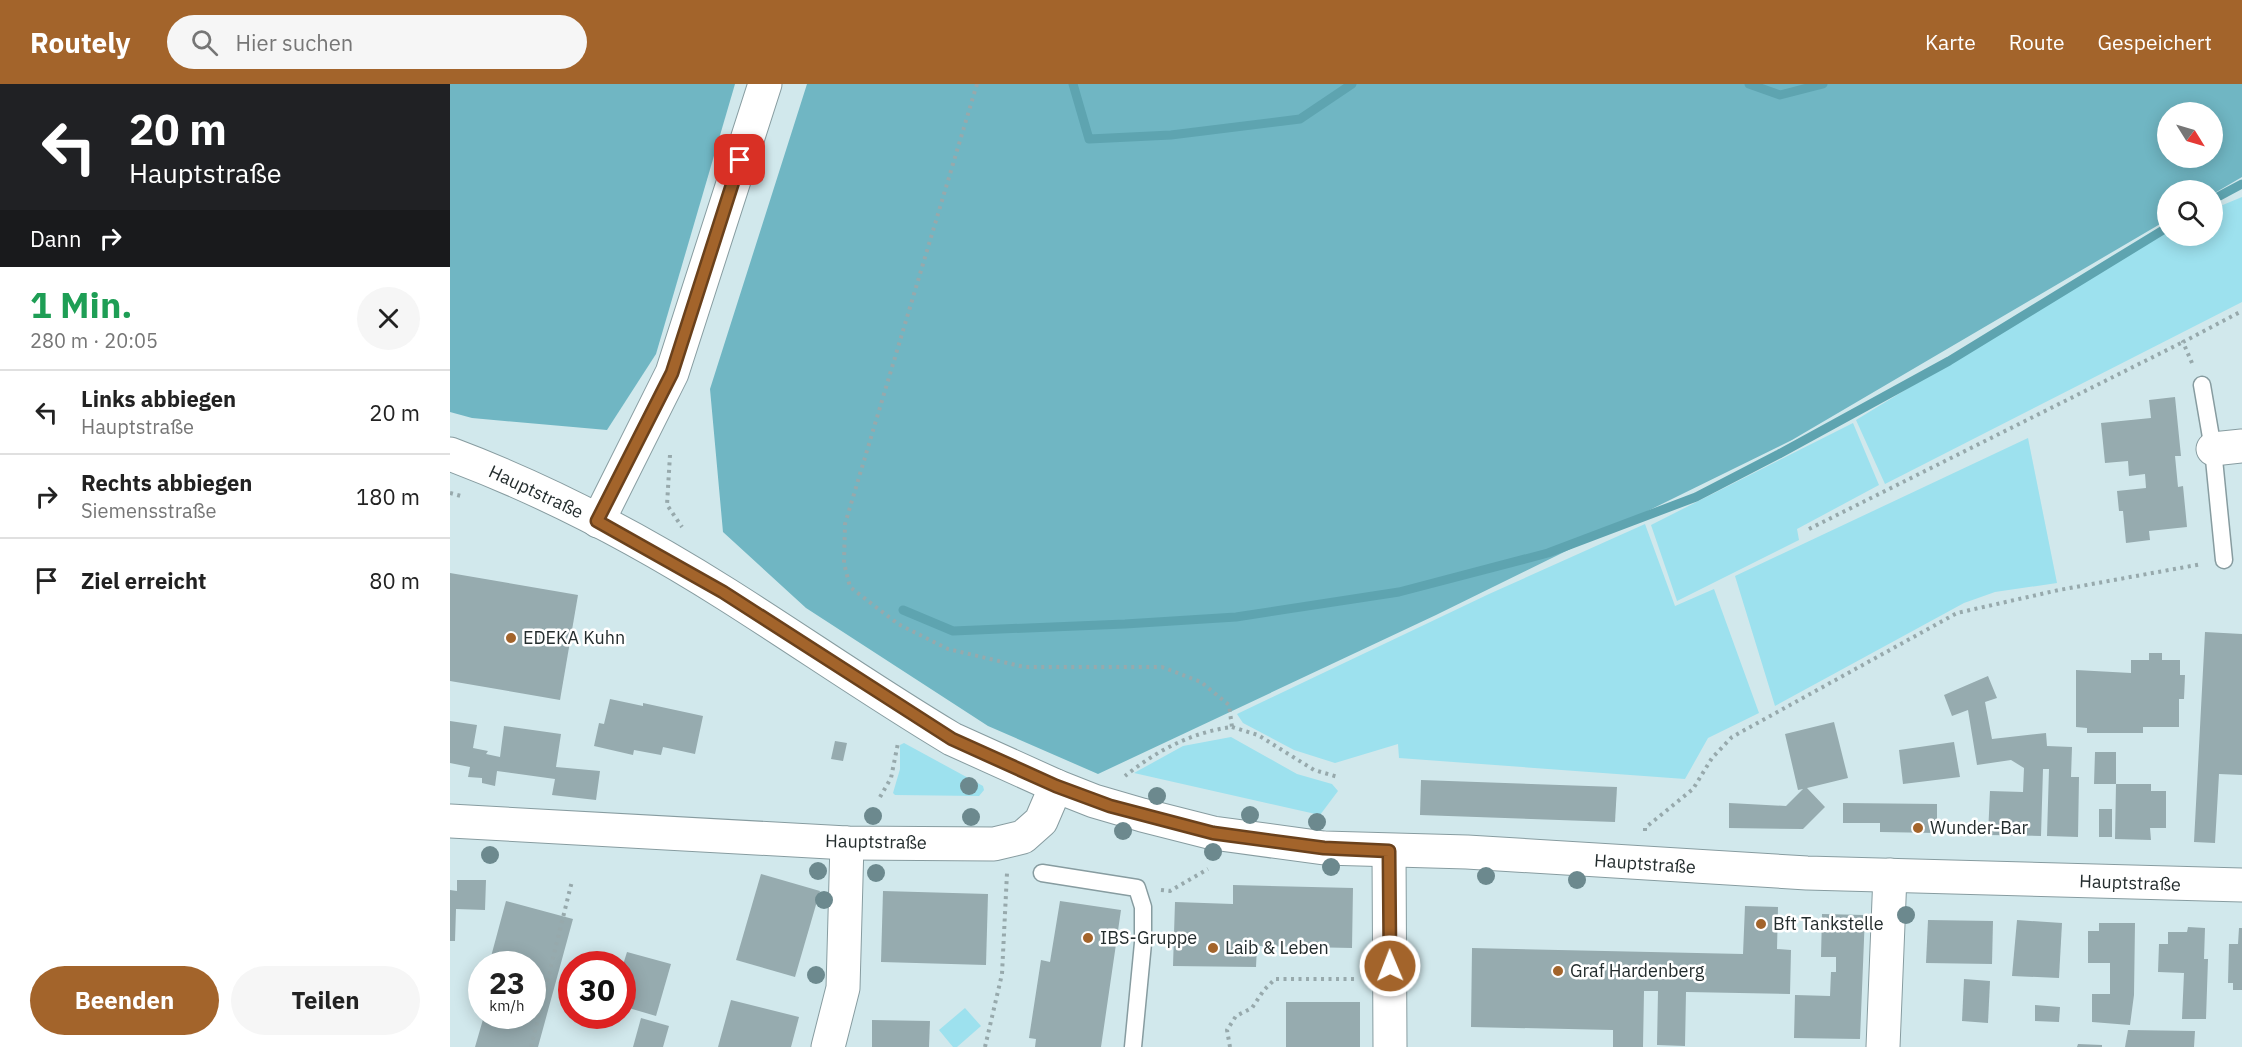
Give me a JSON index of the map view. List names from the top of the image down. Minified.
{"streets":{"street":["Hauptstraße"]},"places":["EDEKA Kuhn","Wunder-Bar","Bft Tankstelle","IBS-Gruppe","Laib & Leben","Graf Hardenberg"],"north":"bottom right","page":{"header":"Routely","search":"Hier suchen","nav":["Karte","Route","Gespeichert"],"turn":["20 m","Hauptstraße"],"then":"Dann","heading":["1 Min.","280 m · 20:05"],"list":[{"name":"Links abbiegen","note":"Hauptstraße","value":"20 m"},{"name":"Rechts abbiegen","note":"Siemensstraße","value":"180 m"},{"name":"Ziel erreicht","value":"80 m"}],"speed":"23 km/h","limit":"30","buttons":["Beenden","Teilen"]}}
